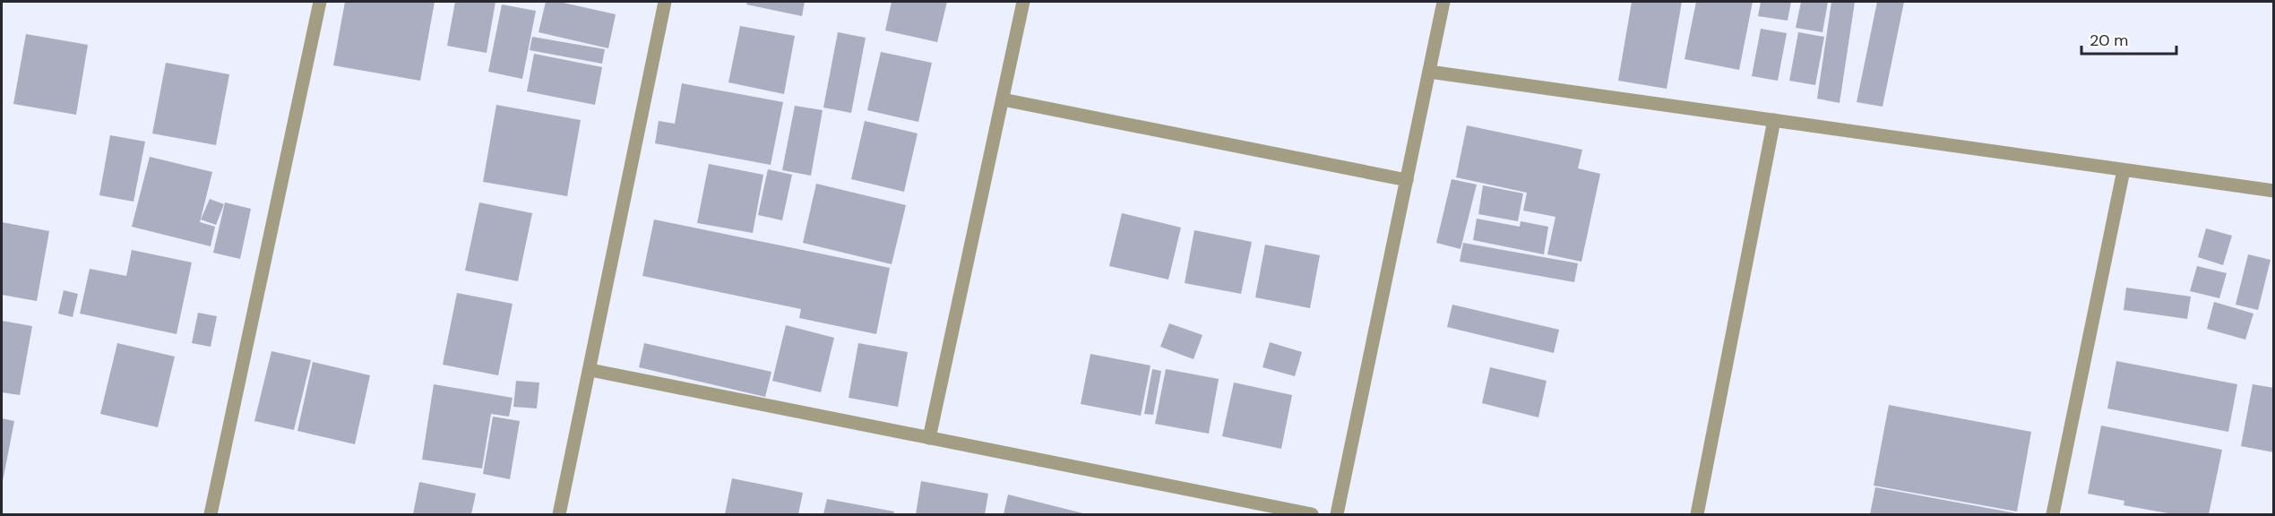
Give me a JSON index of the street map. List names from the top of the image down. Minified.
{"scale_bar":"20 m"}
